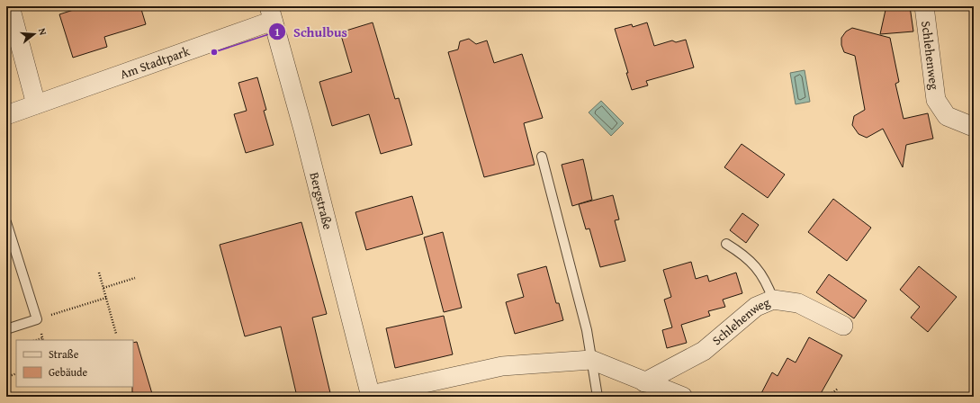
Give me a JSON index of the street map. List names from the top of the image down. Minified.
{"streets":{"street":["Schlehenweg","Am Stadtpark","Bergstraße"]},"crossings":[["Am Stadtpark","Bergstraße"]],"places":["Schulbus"],"legend":["Straße","Gebäude"],"north":"right"}
